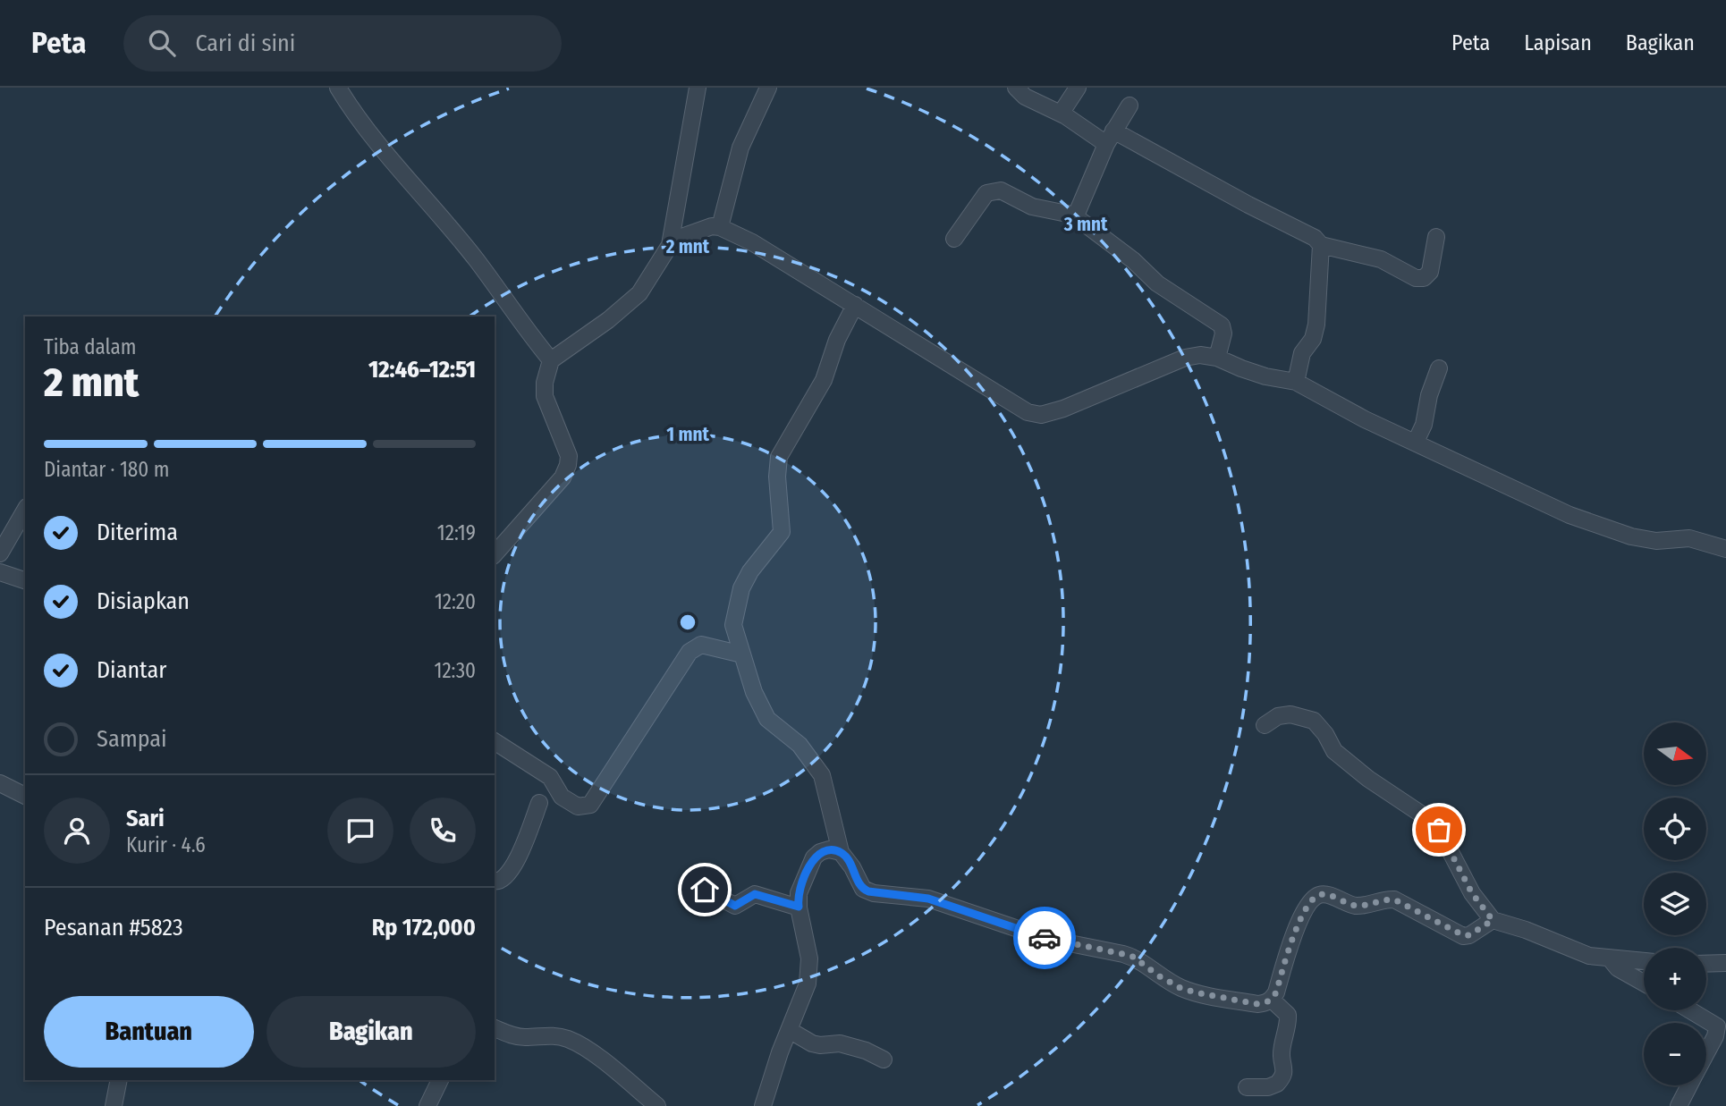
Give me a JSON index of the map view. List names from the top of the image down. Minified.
{"north":"right","page":{"header":"Peta","search":"Cari di sini","nav":["Peta","Lapisan","Bagikan"],"heading":["2 mnt","Tiba dalam","12:46–12:51"],"panel":["Sari","Kurir · 4.6","Pesanan #5823","Rp 172,000"],"bar":"Diantar · 180 m","list":[["Diterima","12:19"],["Disiapkan","12:20"],["Diantar","12:30"],"Sampai"],"map_buttons":["+","−"],"buttons":["Bantuan","Bagikan"]},"rings":["3 mnt","2 mnt","1 mnt"]}
